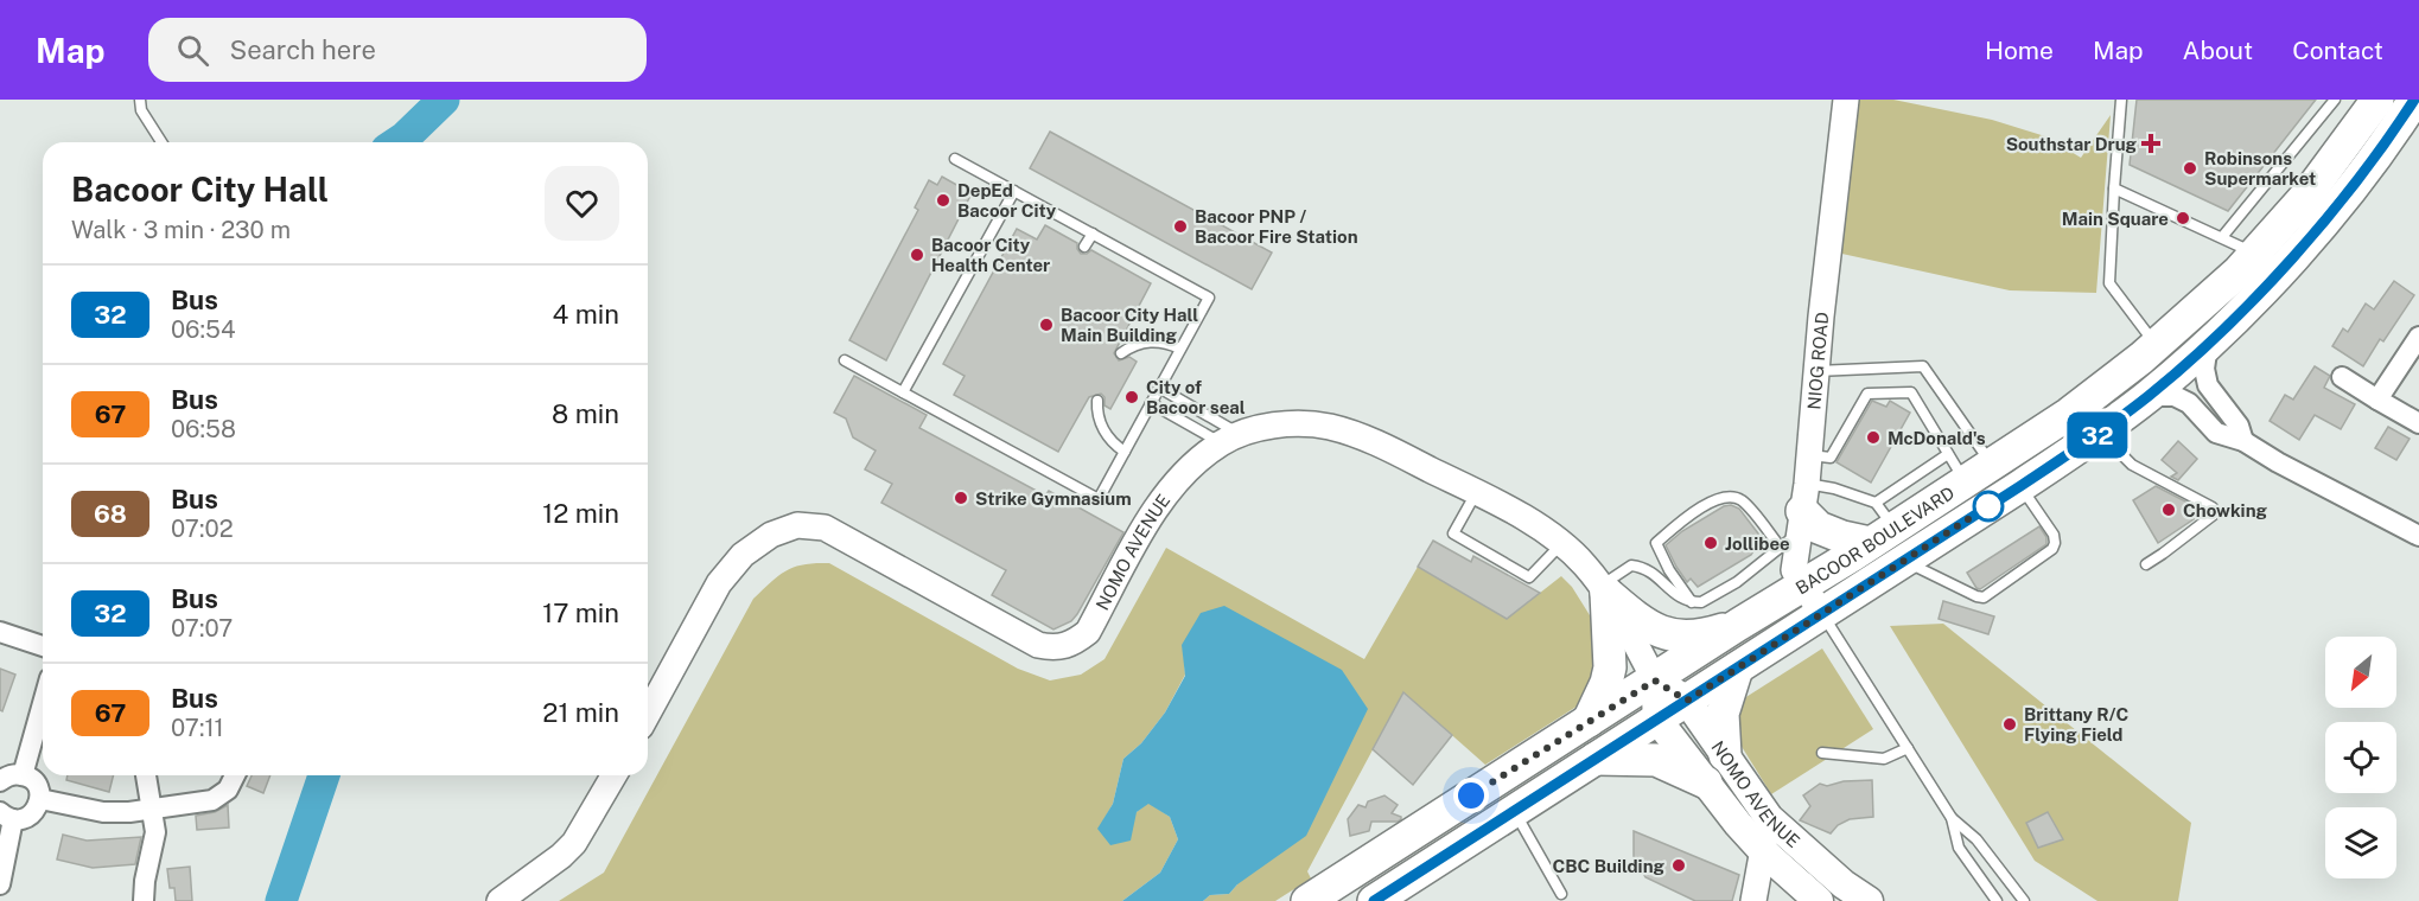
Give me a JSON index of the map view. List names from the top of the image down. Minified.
{"streets":{"main road":["BACOOR BOULEVARD","NOMO AVENUE"],"street":["NIOG ROAD"]},"crossings":[["NIOG ROAD","BACOOR BOULEVARD"],["BACOOR BOULEVARD","NOMO AVENUE"]],"places":{"health":["Southstar Drug"],"other":["Robinsons Supermarket","DepEd Bacoor City","Main Square","Bacoor PNP / Bacoor Fire Station","Bacoor City Health Center","Bacoor City Hall Main Building","City of Bacoor seal","McDonald's","Strike Gymnasium","Chowking","Jollibee","Brittany R/C Flying Field","CBC Building"]},"lines":["bus line 32"],"north":"bottom left","page":{"header":"Map","search":"Search here","nav":["Home","Map","About","Contact"],"on_map":"32","heading":["Bacoor City Hall","Walk · 3 min · 230 m"],"list":[{"mark":"32","name":"Bus","note":"06:54","value":"4 min"},{"mark":"67","name":"Bus","note":"06:58","value":"8 min"},{"mark":"68","name":"Bus","note":"07:02","value":"12 min"},{"mark":"32","name":"Bus","note":"07:07","value":"17 min"},{"mark":"67","name":"Bus","note":"07:11","value":"21 min"}]}}
